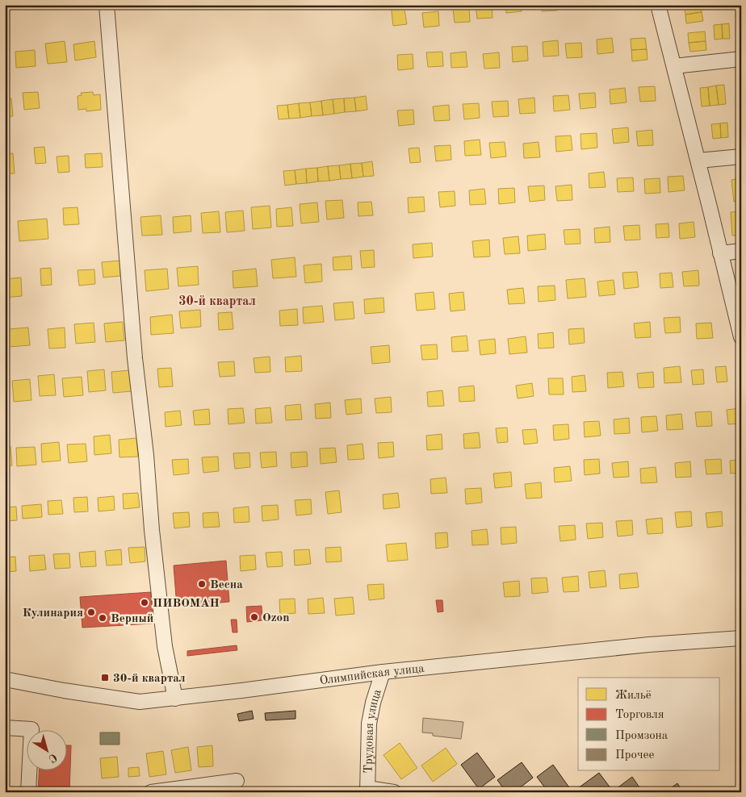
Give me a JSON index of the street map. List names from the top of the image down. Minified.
{"streets":{"street":["Олимпийская улица","Трудовая улица"]},"crossings":[["Олимпийская улица","Трудовая улица"]],"districts":["30-й квартал"],"places":{"other":["Весна","ПИВОМАН","Кулинария","Ozon","Верный"],"transit":["30-й квартал"]},"legend":["Жильё","Торговля","Промзона","Прочее"],"north":"bottom right"}
